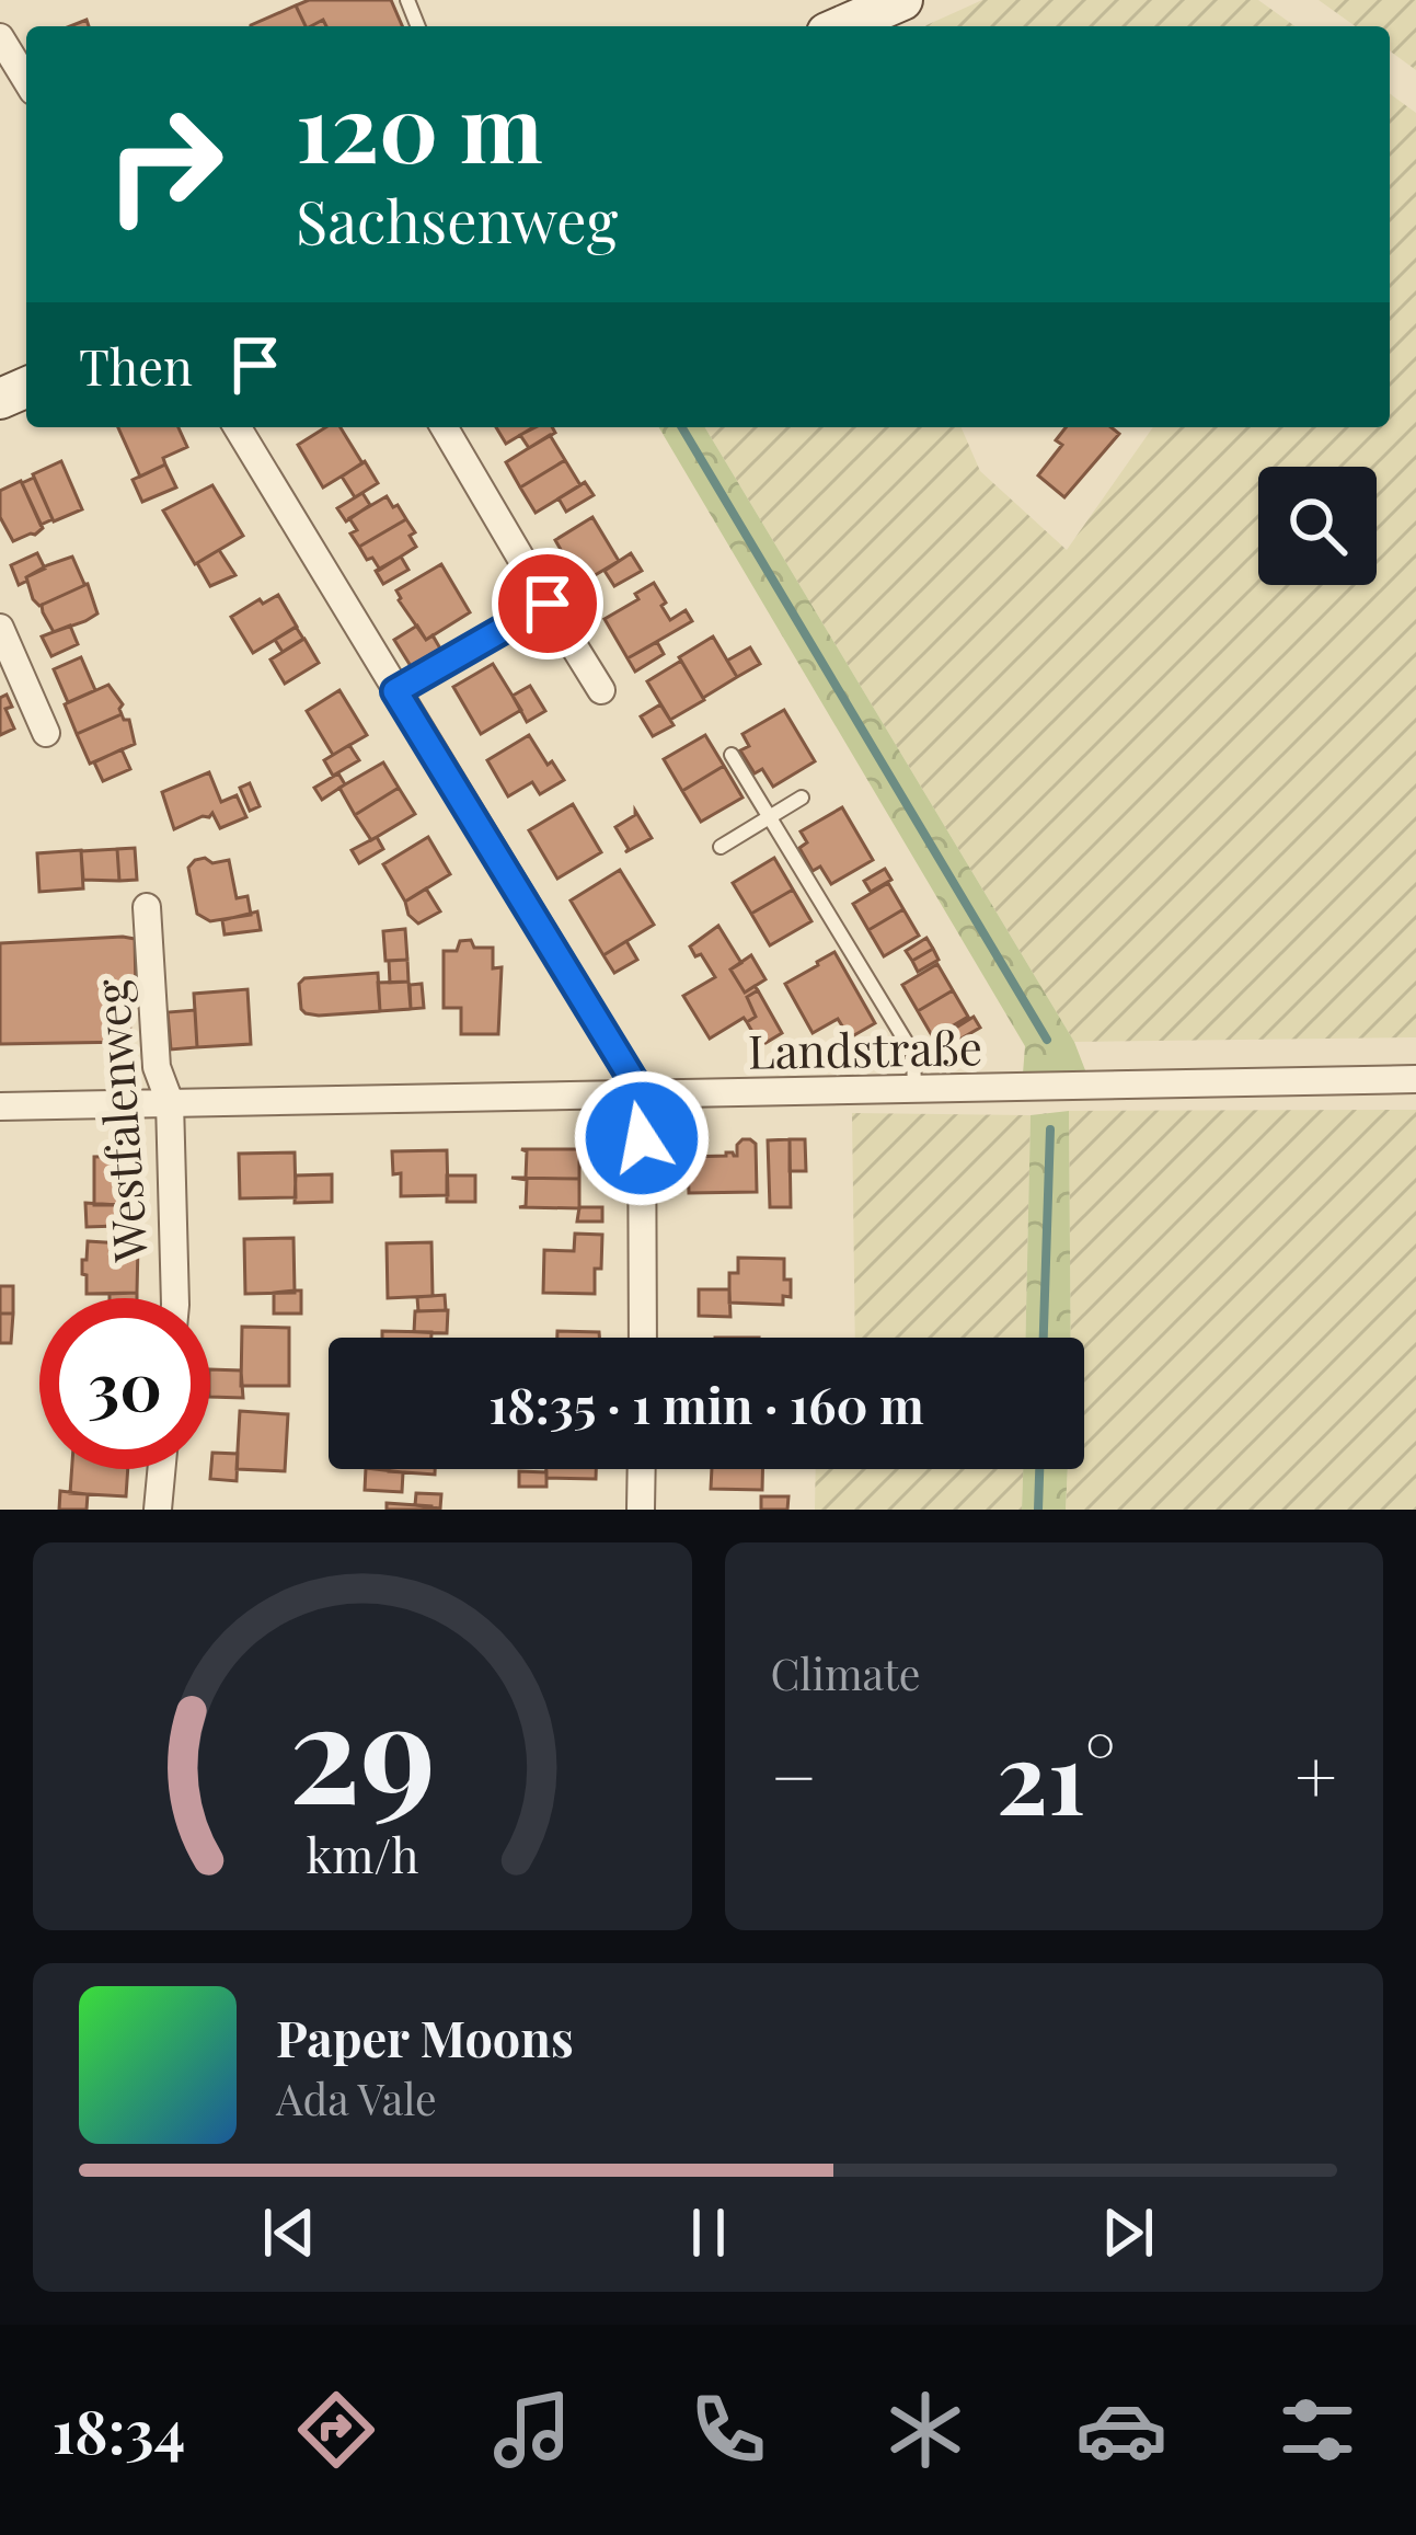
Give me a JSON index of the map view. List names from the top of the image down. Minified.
{"streets":{"street":["Landstraße","Westfalenweg"]},"crossings":[["Landstraße","Westfalenweg"]],"page":{"turn":["120 m","Sachsenweg"],"then":"Then","limit":"30","trip":"18:35 · 1 min · 160 m","tile":"Climate","heat":["−","21°","+"],"song":["Paper Moons","Ada Vale"],"tabs":"18:34","gauge":["29","km/h"]}}
